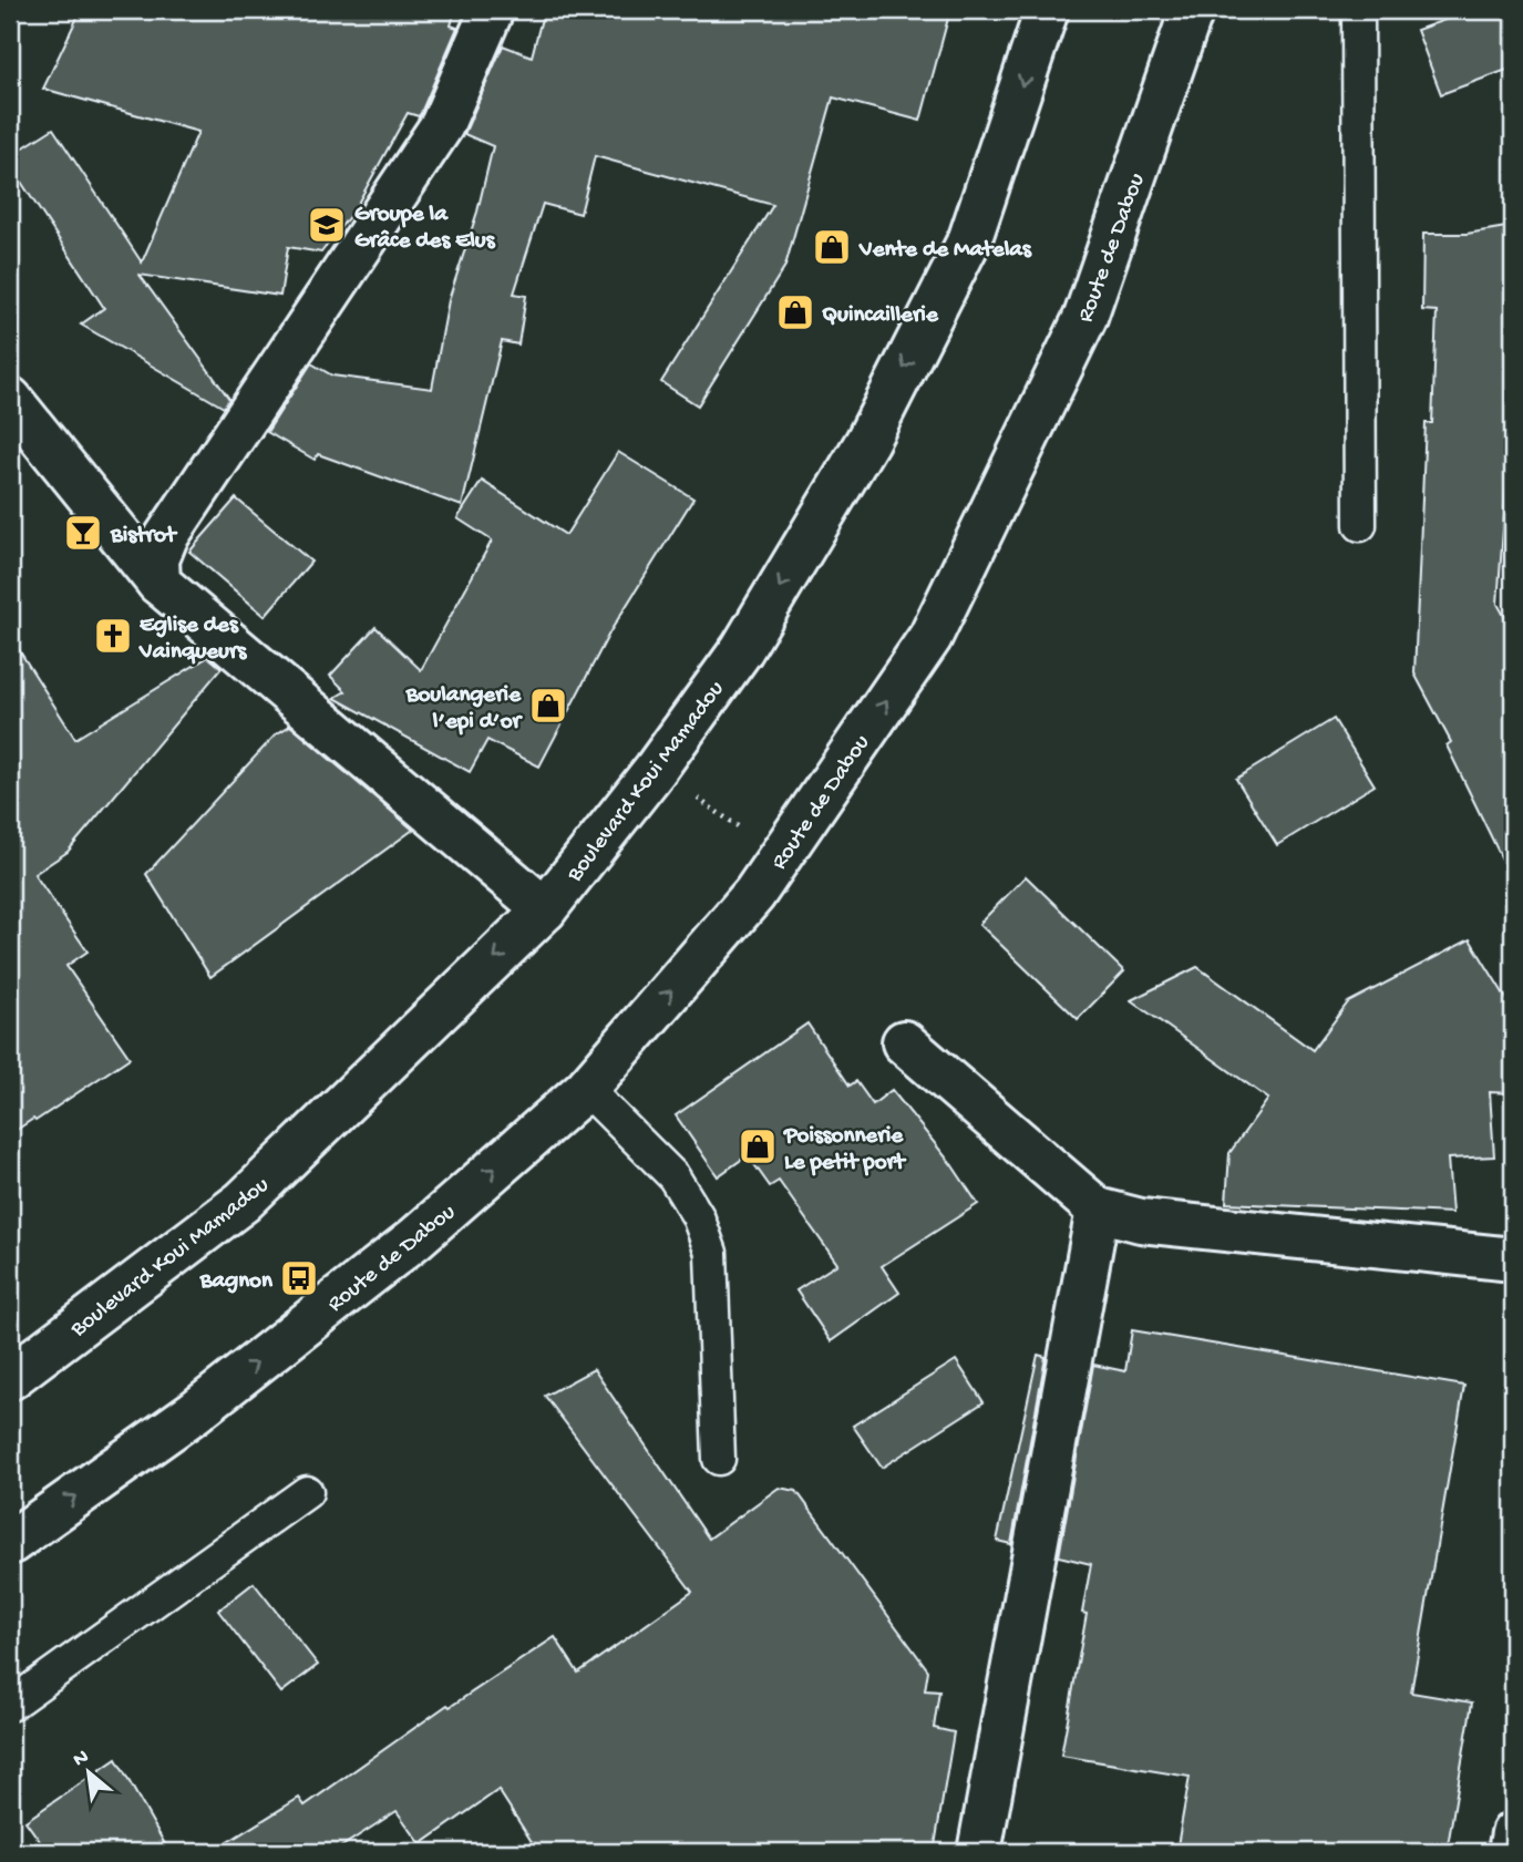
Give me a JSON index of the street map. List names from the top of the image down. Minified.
{"streets":{"main road":["Route de Dabou","Boulevard Koui Mamadou"]},"one_way":["Route de Dabou","Boulevard Koui Mamadou"],"places":{"school or university":["Groupe la Grâce des Elus"],"shop":["Vente de Matelas","Quincaillerie","Boulangerie l’epi d’or","Poissonnerie Le petit port"],"bar":["Bistrot"],"church":["Eglise des Vainqueurs"],"bus stop":["Bagnon"]},"north":"top left"}
